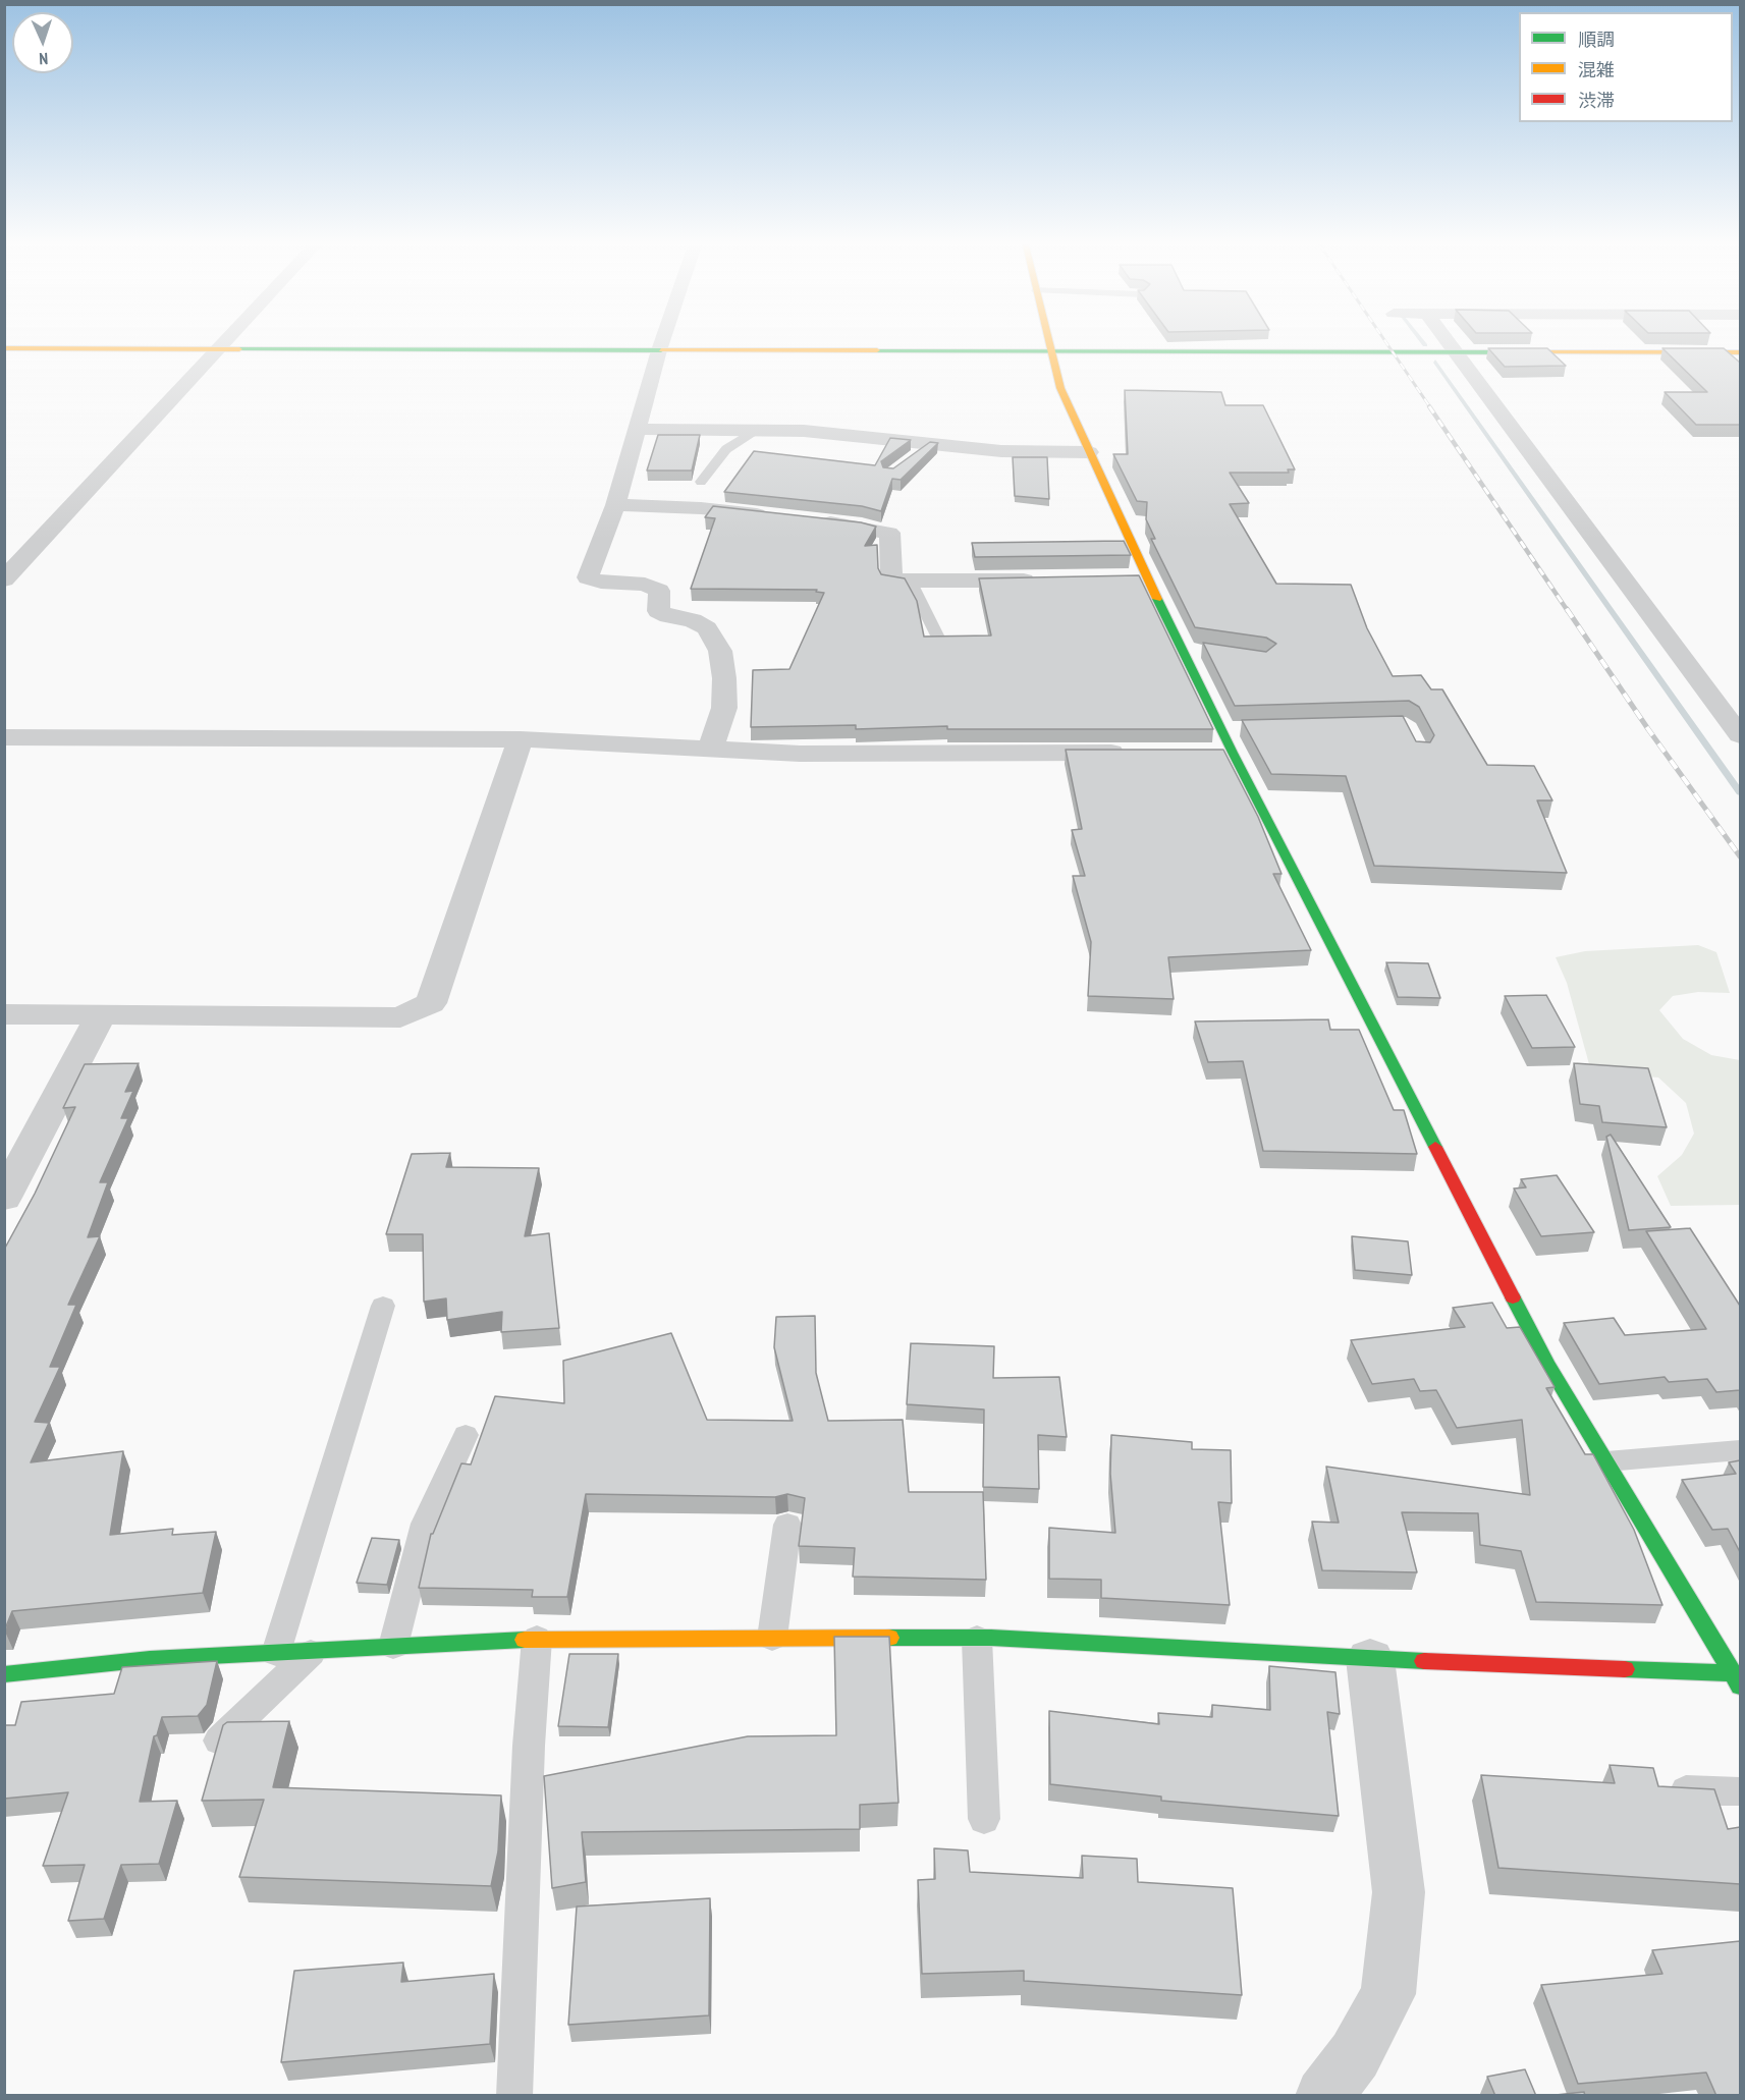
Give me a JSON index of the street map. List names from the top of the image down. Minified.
{"legend":["順調","混雑","渋滞"],"north":"bottom"}
